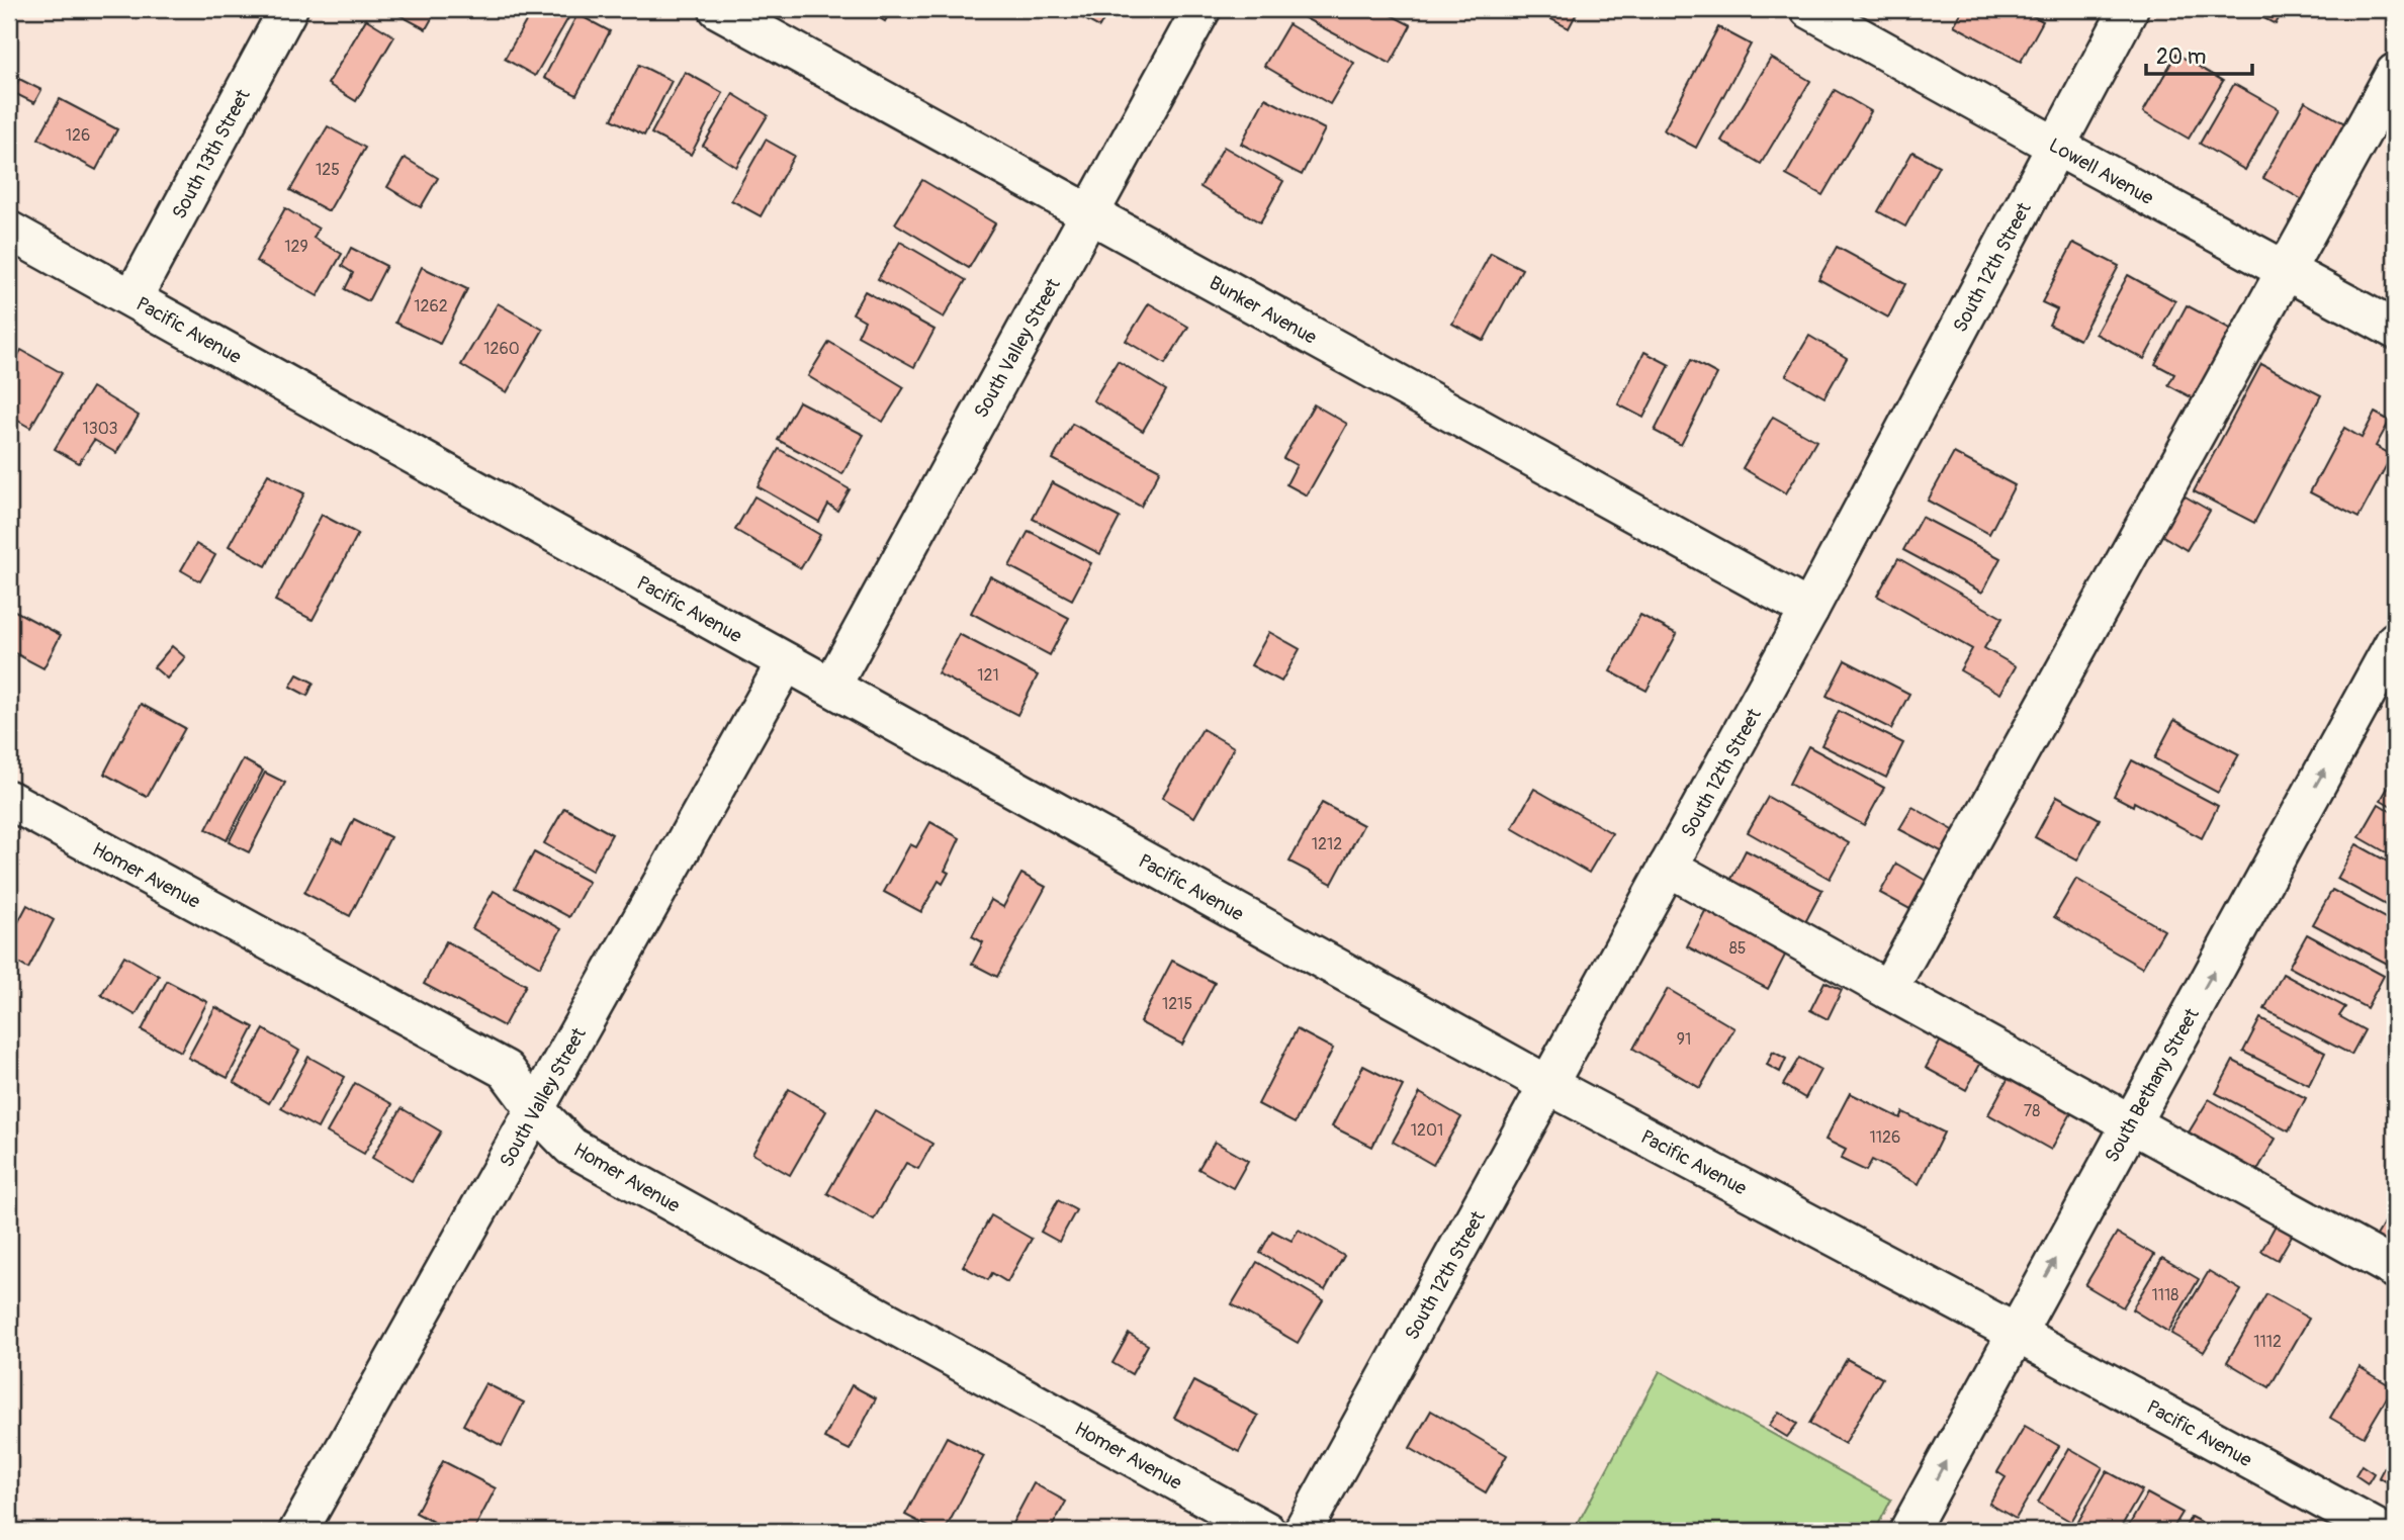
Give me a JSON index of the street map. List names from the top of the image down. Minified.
{"streets":{"street":["South 13th Street","Lowell Avenue","South 12th Street","Bunker Avenue","Pacific Avenue","South Valley Street","Homer Avenue","South Bethany Street"]},"crossings":[["South 13th Street","Pacific Avenue"],["Lowell Avenue","South 12th Street"],["South 12th Street","Bunker Avenue"],["South 12th Street","Pacific Avenue"],["Bunker Avenue","South Valley Street"],["Pacific Avenue","South Valley Street"],["Pacific Avenue","South Bethany Street"],["South Valley Street","Homer Avenue"]],"house_numbers":["126","125","129","1262","1260","1303","121","1212","85","1215","91","78","1201","1126","1118","1112"],"scale_bar":"20 m"}
